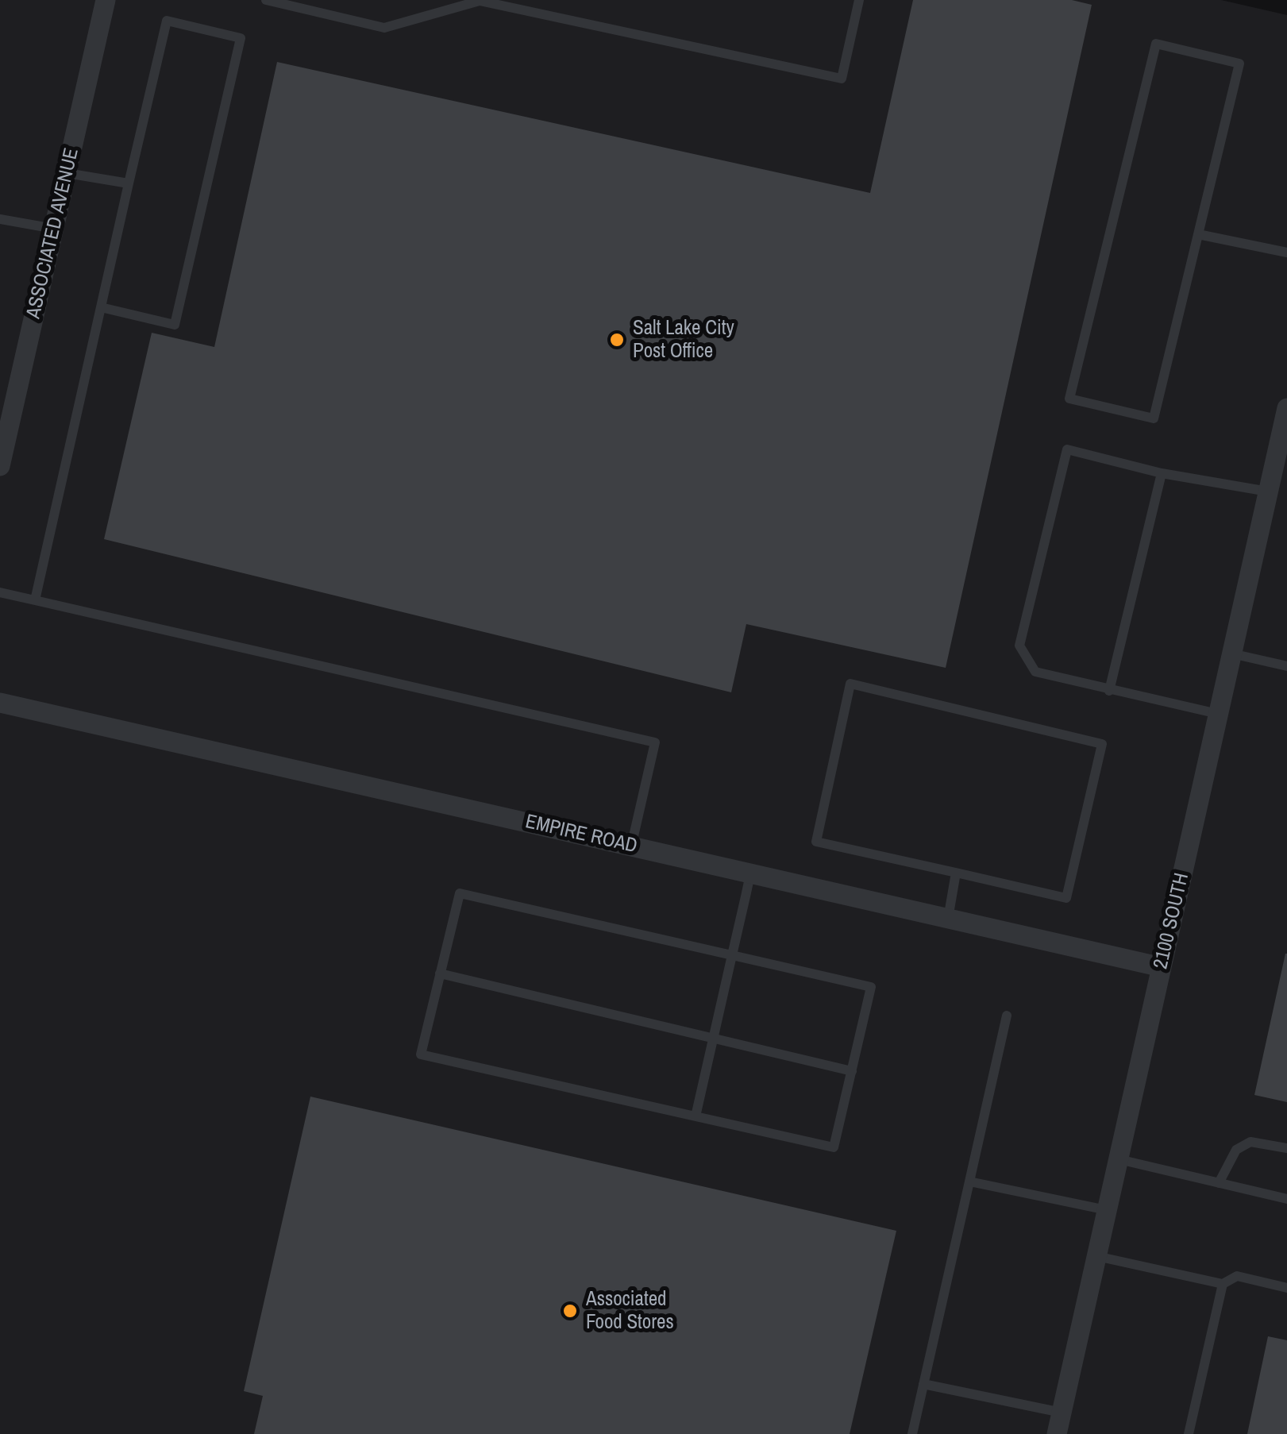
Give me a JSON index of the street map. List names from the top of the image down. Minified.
{"streets":{"street":["ASSOCIATED AVENUE","EMPIRE ROAD","2100 SOUTH"]},"crossings":[["EMPIRE ROAD","2100 SOUTH"]],"places":["Salt Lake City Post Office","Associated Food Stores"]}
